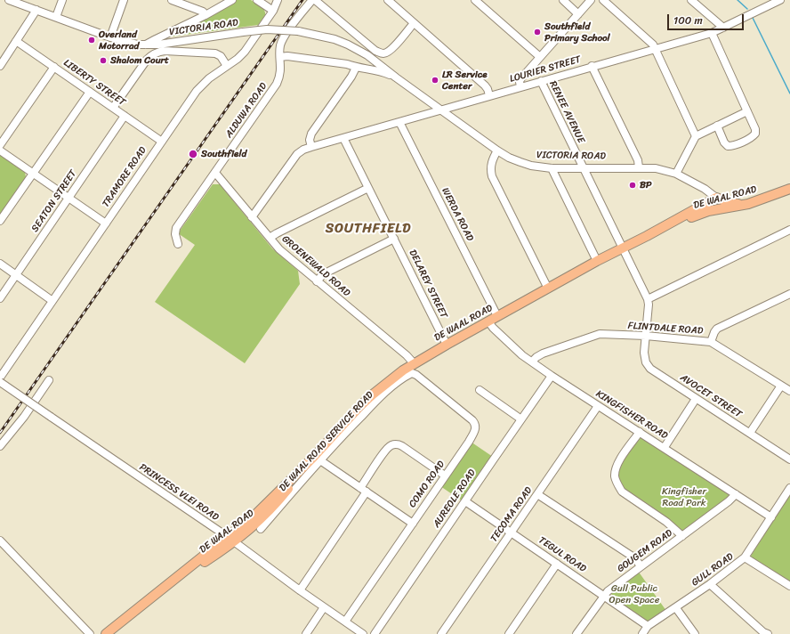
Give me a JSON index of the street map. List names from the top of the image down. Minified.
{"streets":{"main road":["VICTORIA ROAD","DE WAAL ROAD"],"street":["LOURIER STREET","LIBERTY STREET","ALDUWA ROAD","RENEE AVENUE","TRAMORE ROAD","SEATON STREET","WERDA ROAD","GROENEWALD ROAD","DELAREY STREET","FLINTDALE ROAD","AVOCET STREET","KINGFISHER ROAD","DE WAAL ROAD SERVICE ROAD","COMO ROAD","PRINCESS VLEI ROAD","AUREOLE ROAD","TECOMA ROAD","GOUGEM ROAD","TEGUL ROAD","GULL ROAD"]},"crossings":[["VICTORIA ROAD","LOURIER STREET"],["VICTORIA ROAD","ALDUWA ROAD"],["VICTORIA ROAD","RENEE AVENUE"],["VICTORIA ROAD","DE WAAL ROAD"],["LOURIER STREET","RENEE AVENUE"],["LOURIER STREET","WERDA ROAD"],["LOURIER STREET","GROENEWALD ROAD"],["LOURIER STREET","DELAREY STREET"],["LIBERTY STREET","TRAMORE ROAD"],["LIBERTY STREET","SEATON STREET"],["ALDUWA ROAD","GROENEWALD ROAD"],["RENEE AVENUE","DE WAAL ROAD"],["RENEE AVENUE","AVOCET STREET"],["DE WAAL ROAD","WERDA ROAD"],["DE WAAL ROAD","GROENEWALD ROAD"],["DE WAAL ROAD","DELAREY STREET"],["DE WAAL ROAD","KINGFISHER ROAD"],["DE WAAL ROAD","DE WAAL ROAD SERVICE ROAD"],["DE WAAL ROAD","PRINCESS VLEI ROAD"],["FLINTDALE ROAD","AVOCET STREET"],["FLINTDALE ROAD","KINGFISHER ROAD"],["KINGFISHER ROAD","AUREOLE ROAD"],["KINGFISHER ROAD","TECOMA ROAD"],["KINGFISHER ROAD","GOUGEM ROAD"],["KINGFISHER ROAD","GULL ROAD"],["DE WAAL ROAD SERVICE ROAD","COMO ROAD"],["COMO ROAD","PRINCESS VLEI ROAD"],["AUREOLE ROAD","TEGUL ROAD"],["TECOMA ROAD","TEGUL ROAD"],["GOUGEM ROAD","TEGUL ROAD"],["TEGUL ROAD","GULL ROAD"]],"districts":["SOUTHFIELD"],"parks":["Kingfisher Road Park","Gull Public Open Space"],"places":["Southfield Primary School","Overland Motorrad","Shalom Court","LR Service Center","Southfield","BP"],"scale_bar":"100 m"}
